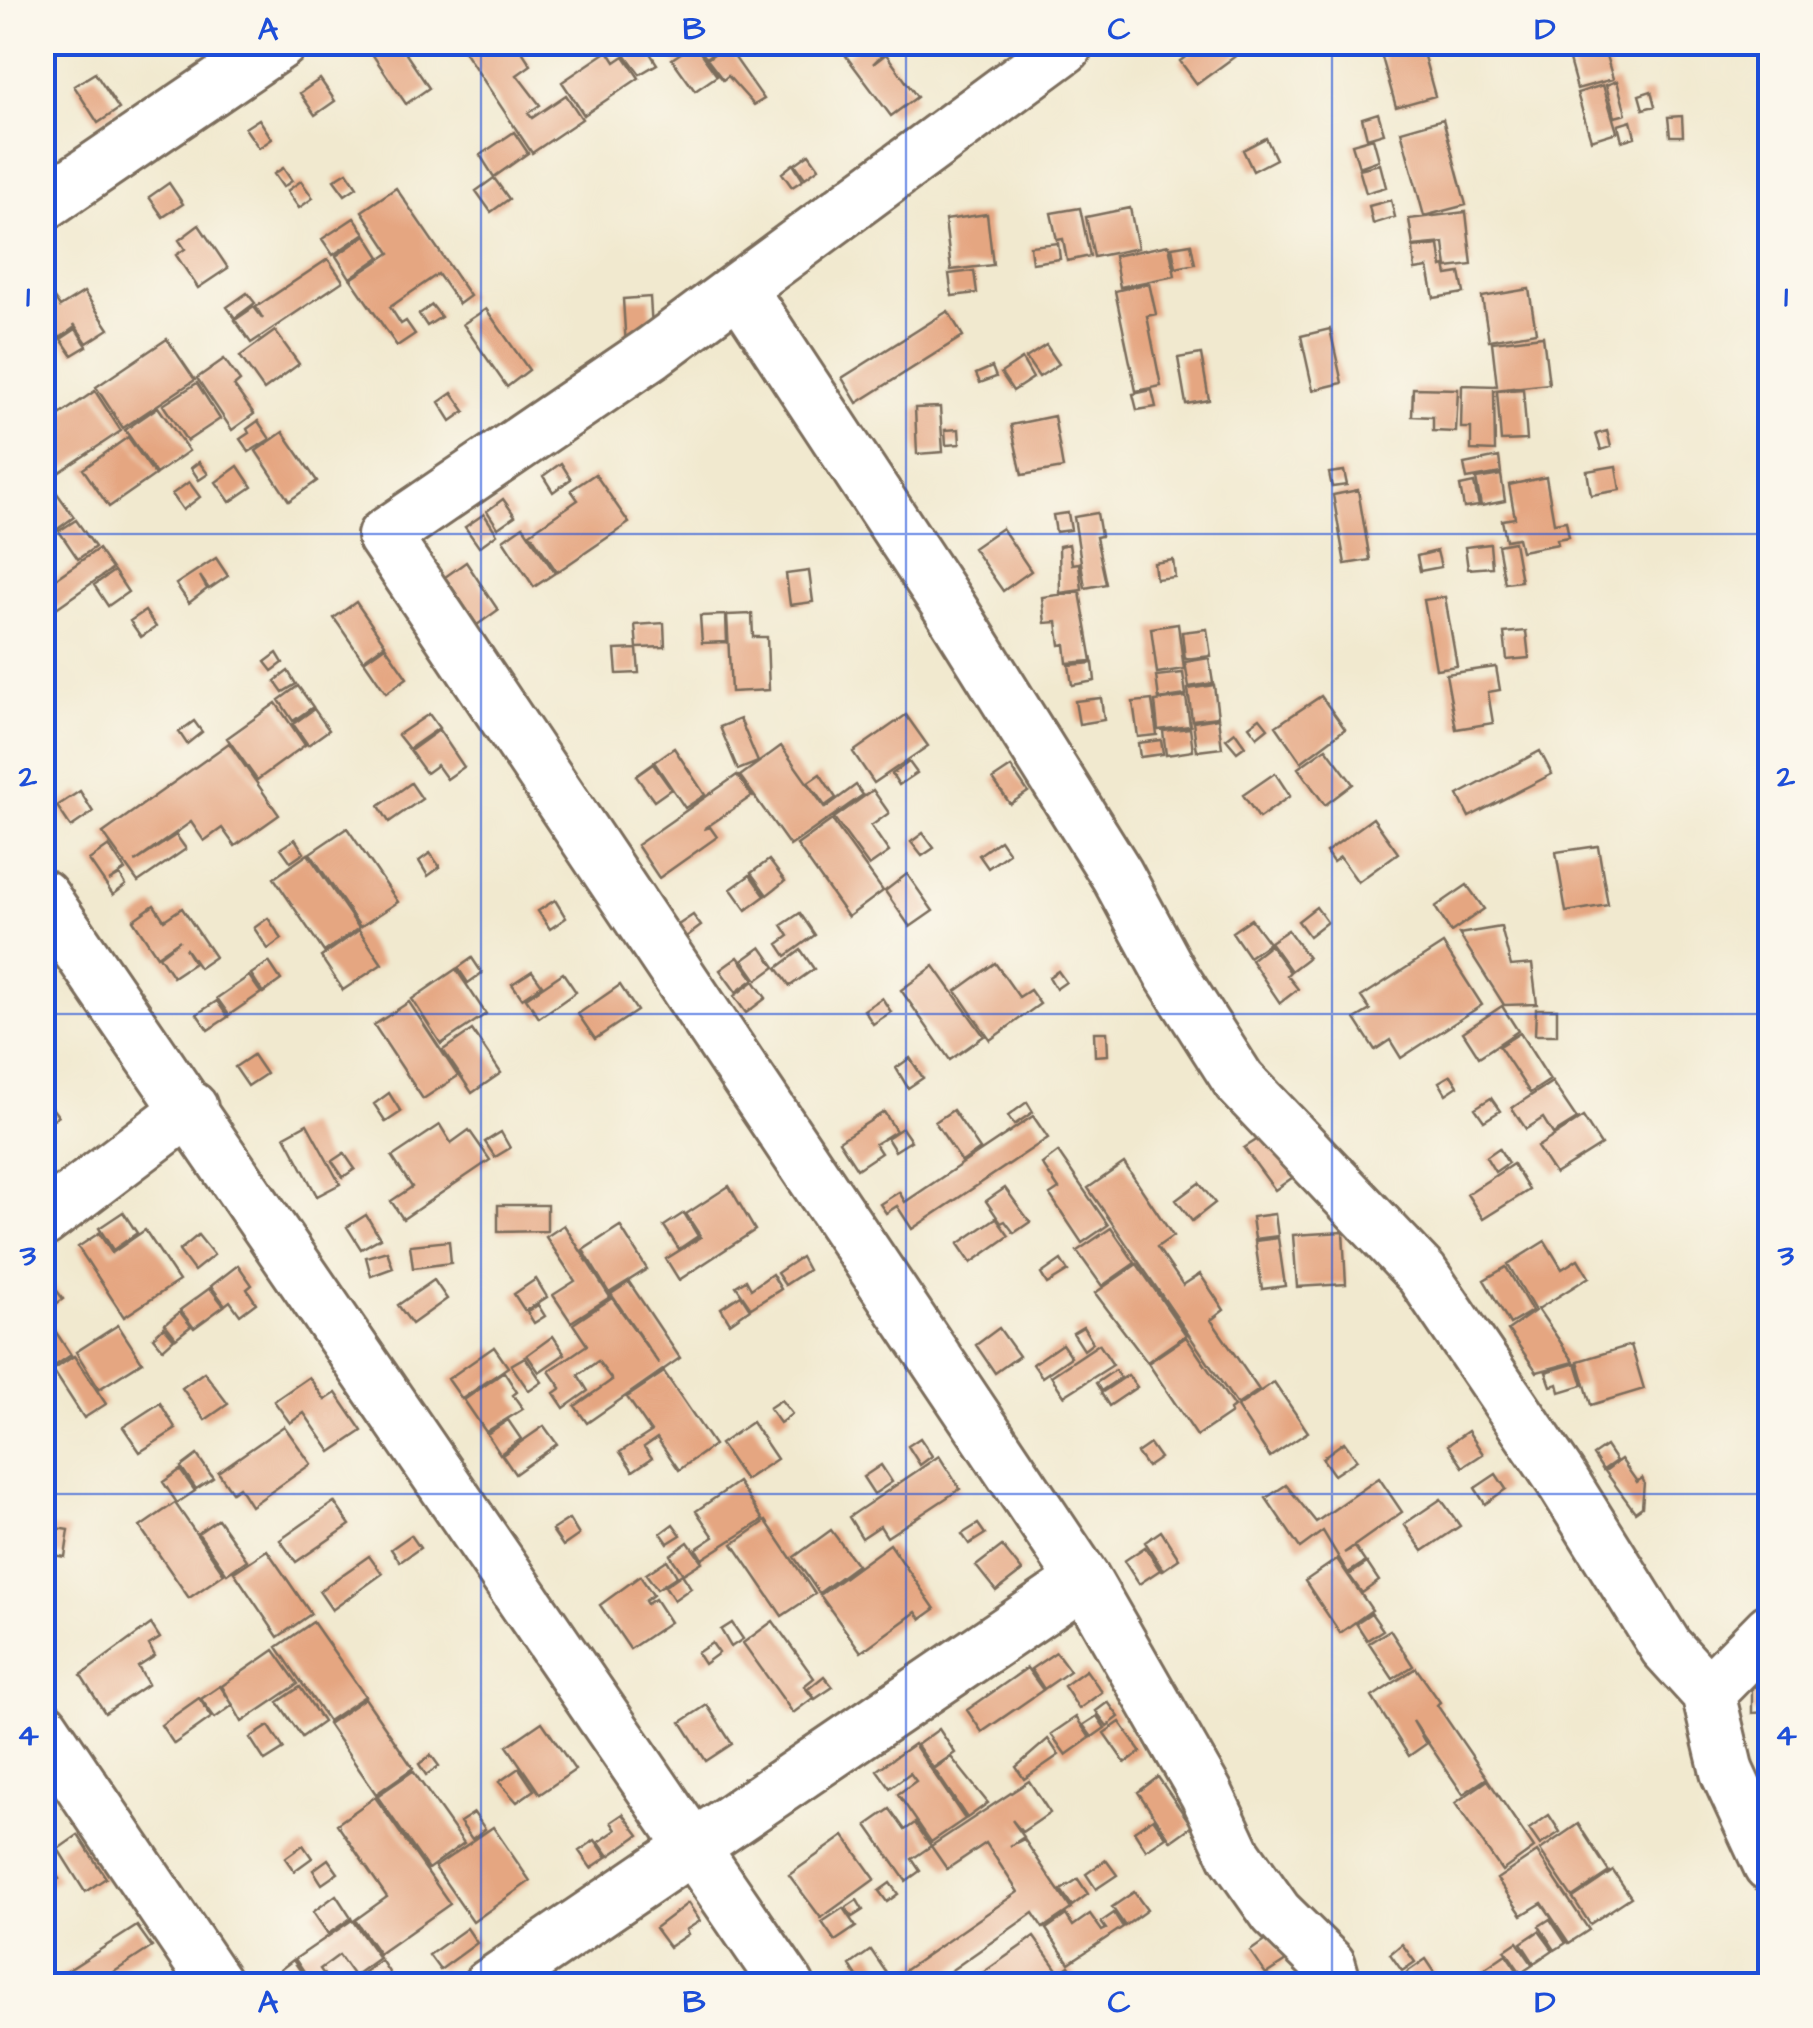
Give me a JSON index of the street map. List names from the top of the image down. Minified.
{"grid":{"columns":["A","B","C","D"],"rows":["1","2","3","4"]}}
